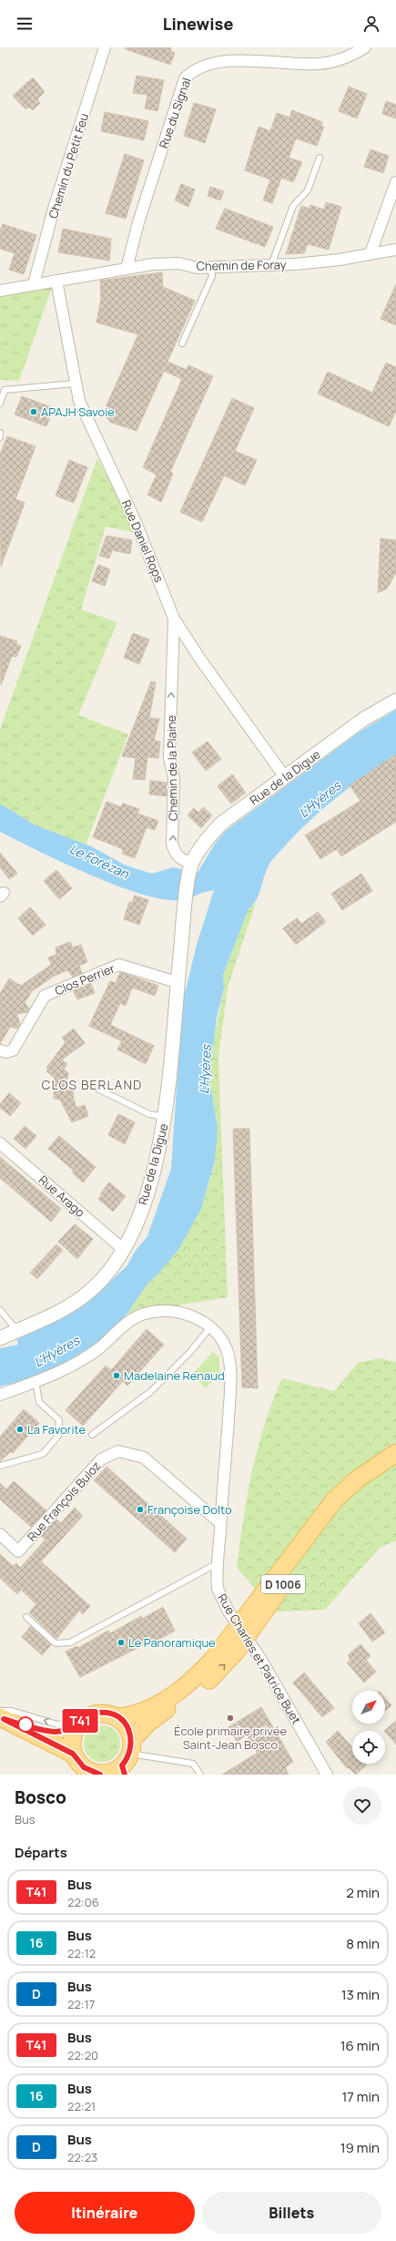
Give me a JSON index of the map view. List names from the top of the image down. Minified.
{"streets":{"main road":["D 1006"],"street":["Rue du Signal","Chemin du Petit Feu","Chemin de Foray","Rue Daniel Rops","Chemin de la Plaine","Rue de la Digue","Clos Perrier","Rue Arago","Rue François Buloz","Rue Charles et Patrice Buet"]},"crossings":[["Rue du Signal","Chemin de Foray"],["Chemin du Petit Feu","Chemin de Foray"],["Chemin de Foray","Rue Daniel Rops"],["Rue Daniel Rops","Chemin de la Plaine"],["Rue Daniel Rops","Rue de la Digue"],["Chemin de la Plaine","Rue de la Digue"],["Rue de la Digue","Clos Perrier"],["Rue de la Digue","Rue Arago"],["Rue François Buloz","Rue Charles et Patrice Buet"],["D 1006","Rue Charles et Patrice Buet"]],"one_way":["Chemin de la Plaine"],"districts":["CLOS BERLAND"],"water":["L'Hyères","Le Forézan"],"places":["APAJH Savoie","Madelaine Renaud","La Favorite","Françoise Dolto","Le Panoramique","École primaire privée Saint-Jean Bosco"],"lines":["bus line T41"],"north":"top right","page":{"header":"Linewise","on_map":"T41","heading":[["Bosco","Bus"],"Départs"],"list":[{"mark":"T41","name":"Bus","note":"22:06","value":"2 min"},{"mark":"16","name":"Bus","note":"22:12","value":"8 min"},{"mark":"D","name":"Bus","note":"22:17","value":"13 min"},{"mark":"T41","name":"Bus","note":"22:20","value":"16 min"},{"mark":"16","name":"Bus","note":"22:21","value":"17 min"},{"mark":"D","name":"Bus","note":"22:23","value":"19 min"}],"buttons":["Itinéraire","Billets"]}}
